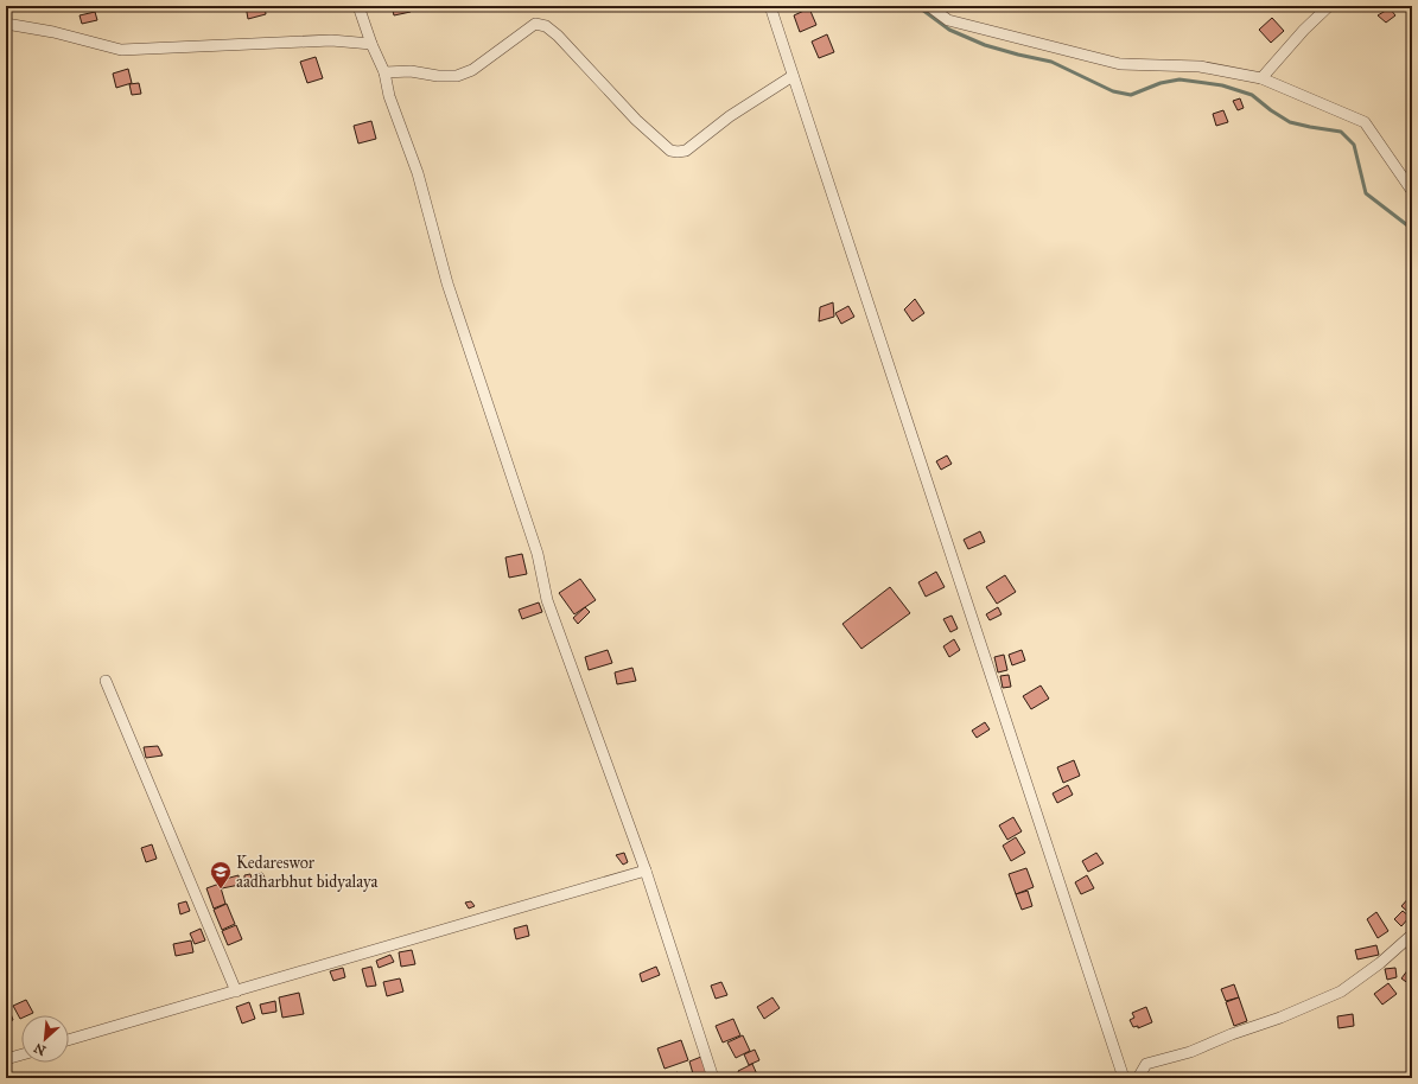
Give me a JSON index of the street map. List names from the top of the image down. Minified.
{"places":{"school or university":["Kedareswor aadharbhut bidyalaya"]},"north":"bottom left"}
